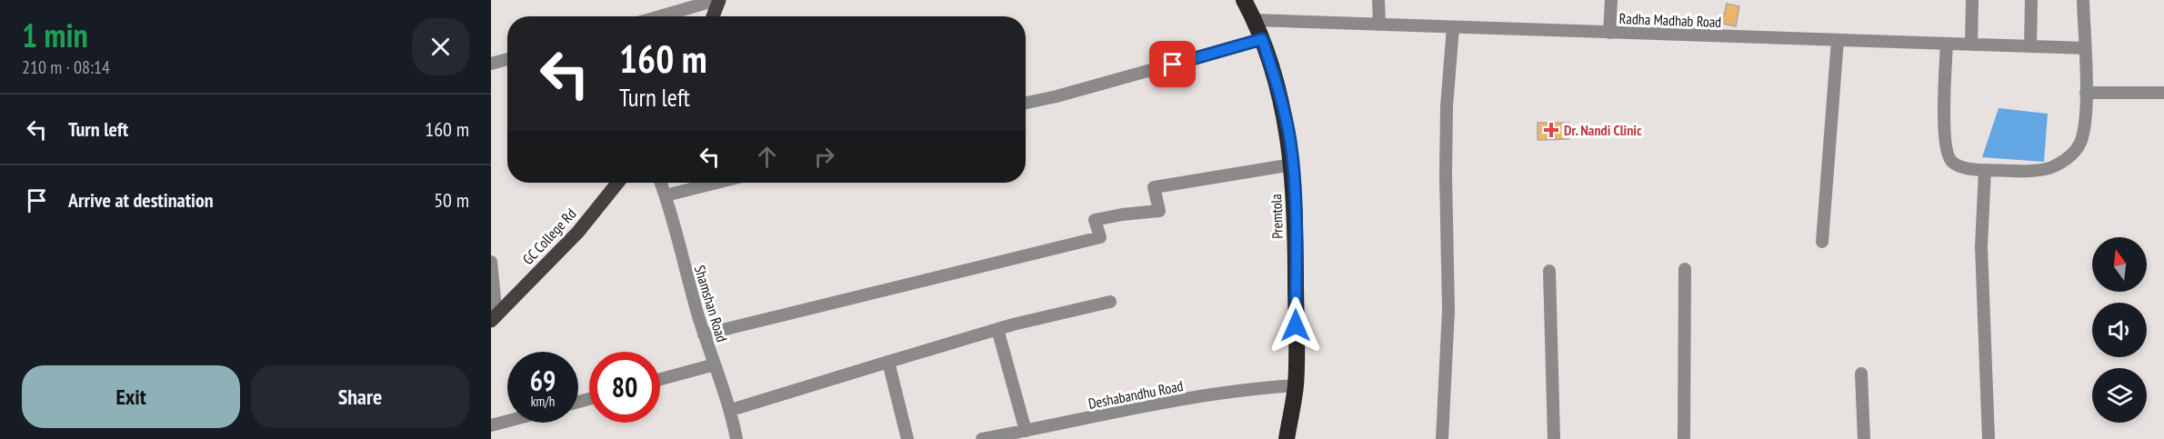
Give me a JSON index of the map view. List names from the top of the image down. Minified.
{"streets":{"highway":["Premtola"],"main road":["GC College Rd"],"street":["Radha Madhab Road","Shamshan Road","Deshabandhu Road"]},"crossings":[["Radha Madhab Road","Premtola"],["Premtola","Deshabandhu Road"]],"places":{"health":["Dr. Nandi Clinic"]},"north":"top","page":{"heading":["1 min","210 m · 08:14"],"turn":["160 m","Turn left"],"list":[{"name":"Turn left","value":"160 m"},{"name":"Arrive at destination","value":"50 m"}],"speed":"69 km/h","limit":"80","buttons":["Exit","Share"]}}
